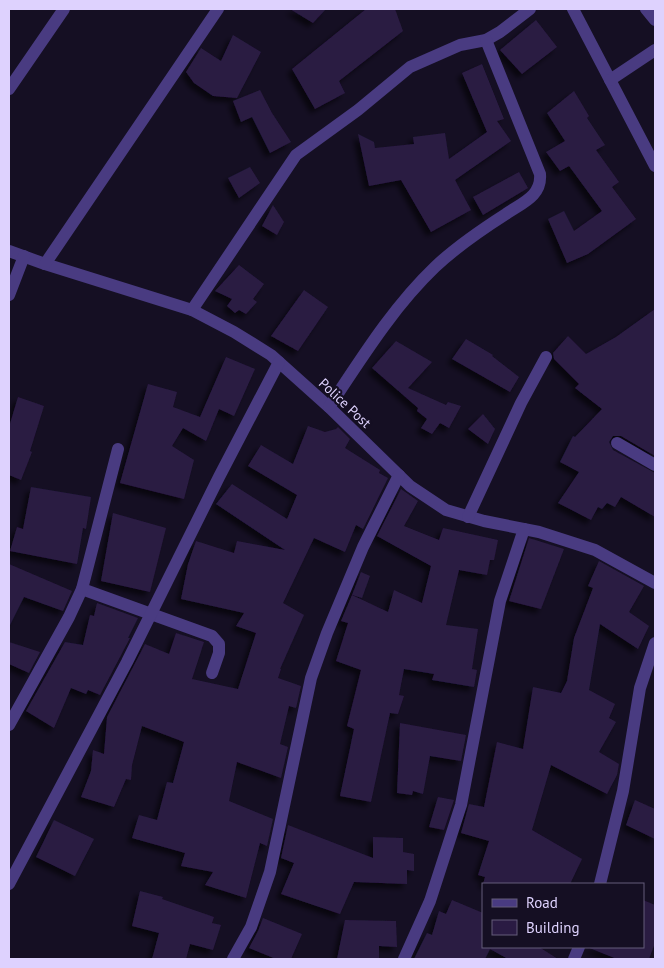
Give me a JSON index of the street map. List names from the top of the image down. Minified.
{"streets":{"street":["Police Post"]},"legend":["Road","Building"]}
